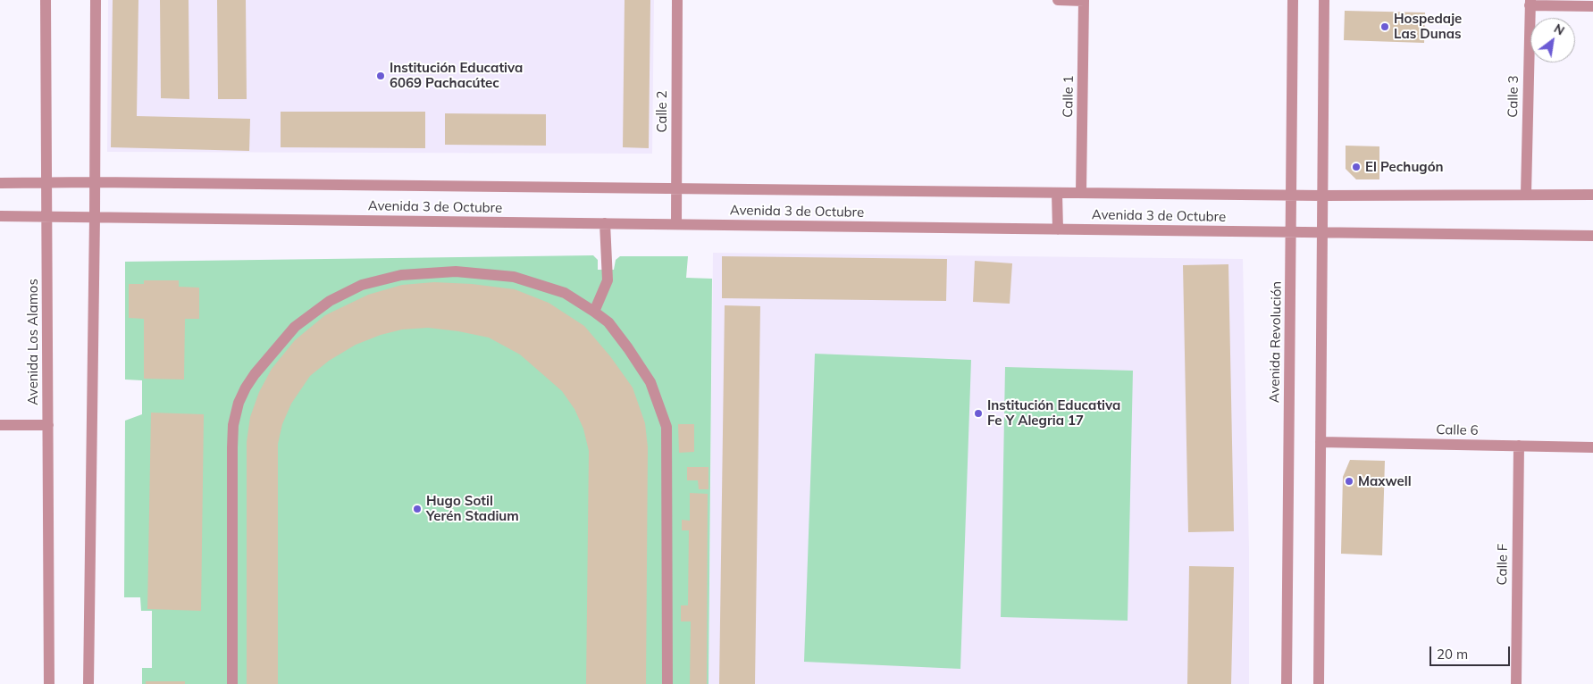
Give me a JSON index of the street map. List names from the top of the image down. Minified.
{"streets":{"street":["Calle 1","Calle 3","Calle 2","Avenida 3 de Octubre","Avenida Los Alamos","Avenida Revolución","Calle 6","Calle F"]},"crossings":[["Calle 1","Avenida 3 de Octubre"],["Calle 3","Avenida 3 de Octubre"],["Calle 2","Avenida 3 de Octubre"],["Avenida 3 de Octubre","Avenida Los Alamos"],["Avenida 3 de Octubre","Avenida Revolución"],["Calle 6","Calle F"]],"places":["Hospedaje Las Dunas","Institución Educativa 6069 Pachacútec","El Pechugón","Institución Educativa Fe Y Alegria 17","Maxwell","Hugo Sotil Yerén Stadium"],"scale_bar":"20 m","north":"top right"}
